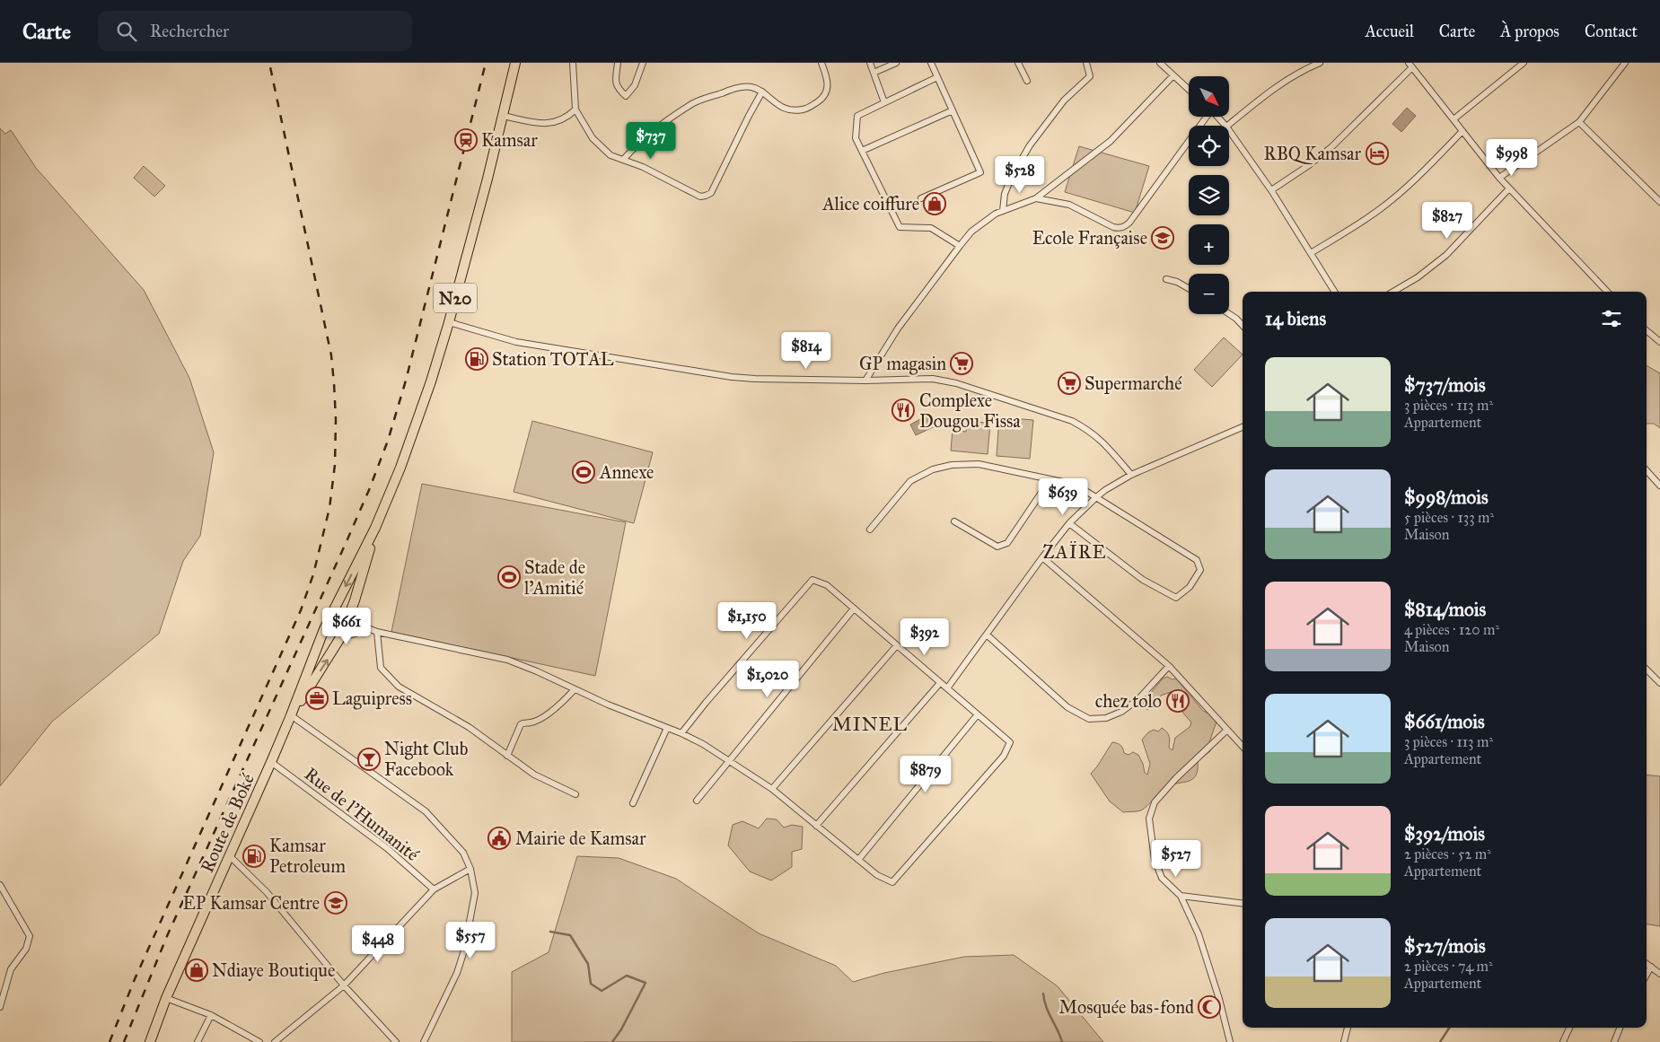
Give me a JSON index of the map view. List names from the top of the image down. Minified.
{"streets":{"main road":["N20","Route de Boké"],"street":["Rue de l'Humanité"]},"crossings":[["N20","Route de Boké"],["Rue de l'Humanité","Route de Boké"]],"districts":["ZAÏRE","MINEL"],"places":{"station":["Kamsar"],"hotel":["RBQ Kamsar"],"shop":["Alice coiffure","Ndiaye Boutique"],"school or university":["Ecole Française","EP Kamsar Centre"],"fuel station":["Station TOTAL","Kamsar Petroleum"],"supermarket":["GP magasin","Supermarché"],"restaurant":["Complexe Dougou Fissa","chez tolo"],"sports":["Annexe","Stade de l'Amitié"],"office":["Laguipress"],"bar":["Night Club Facebook"],"public building":["Mairie de Kamsar"],"mosque":["Mosquée bas-fond"]},"north":"bottom right","page":{"header":"Carte","search":"Rechercher","nav":["Accueil","Carte","À propos","Contact"],"map_buttons":["+","−"],"price":["$737","$998","$528","$827","$814","$639","$1,150","$661","$392","$1,020","$879","$527","$557","$448"],"heading":"14 biens","list":[{"name":"$737/mois","note":"3 pièces · 113 m² · Appartement"},{"name":"$998/mois","note":"5 pièces · 133 m² · Maison"},{"name":"$814/mois","note":"4 pièces · 120 m² · Maison"},{"name":"$661/mois","note":"3 pièces · 113 m² · Appartement"},{"name":"$392/mois","note":"2 pièces · 52 m² · Appartement"},{"name":"$527/mois","note":"2 pièces · 74 m² · Appartement"}]}}
